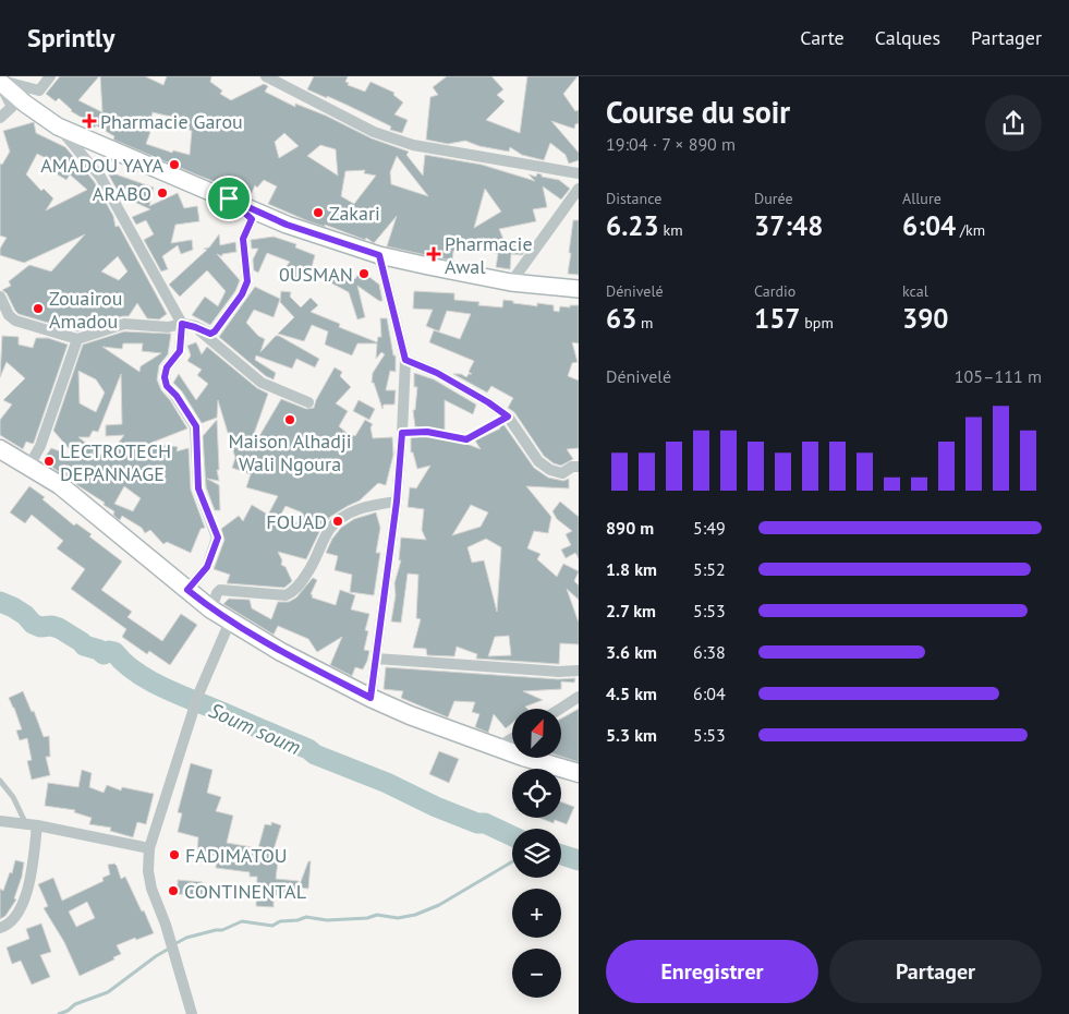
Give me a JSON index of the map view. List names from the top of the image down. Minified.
{"water":["Soum soum"],"places":{"health":["Pharmacie Garou","Pharmacie Awal"],"other":["AMADOU YAYA","ARABO","Zakari","0USMAN","Zouairou Amadou","Maison Alhadji Wali Ngoura","LECTROTECH DEPANNAGE","FOUAD","FADIMATOU","CONTINENTAL"]},"north":"top right","page":{"header":"Sprintly","nav":["Carte","Calques","Partager"],"heading":["Course du soir","19:04 · 7 × 890 m"],"stats":[["Distance","6.23 km"],["Durée","37:48"],["Allure","6:04 /km"],["Dénivelé","63 m"],["Cardio","157 bpm"],["kcal","390"]],"chart":["Dénivelé","105–111 m"],"list":[{"name":"890 m","note":"5:49"},{"name":"1.8 km","note":"5:52"},{"name":"2.7 km","note":"5:53"},{"name":"3.6 km","note":"6:38"},{"name":"4.5 km","note":"6:04"},{"name":"5.3 km","note":"5:53"}],"map_buttons":["+","−"],"buttons":["Enregistrer","Partager"]}}
